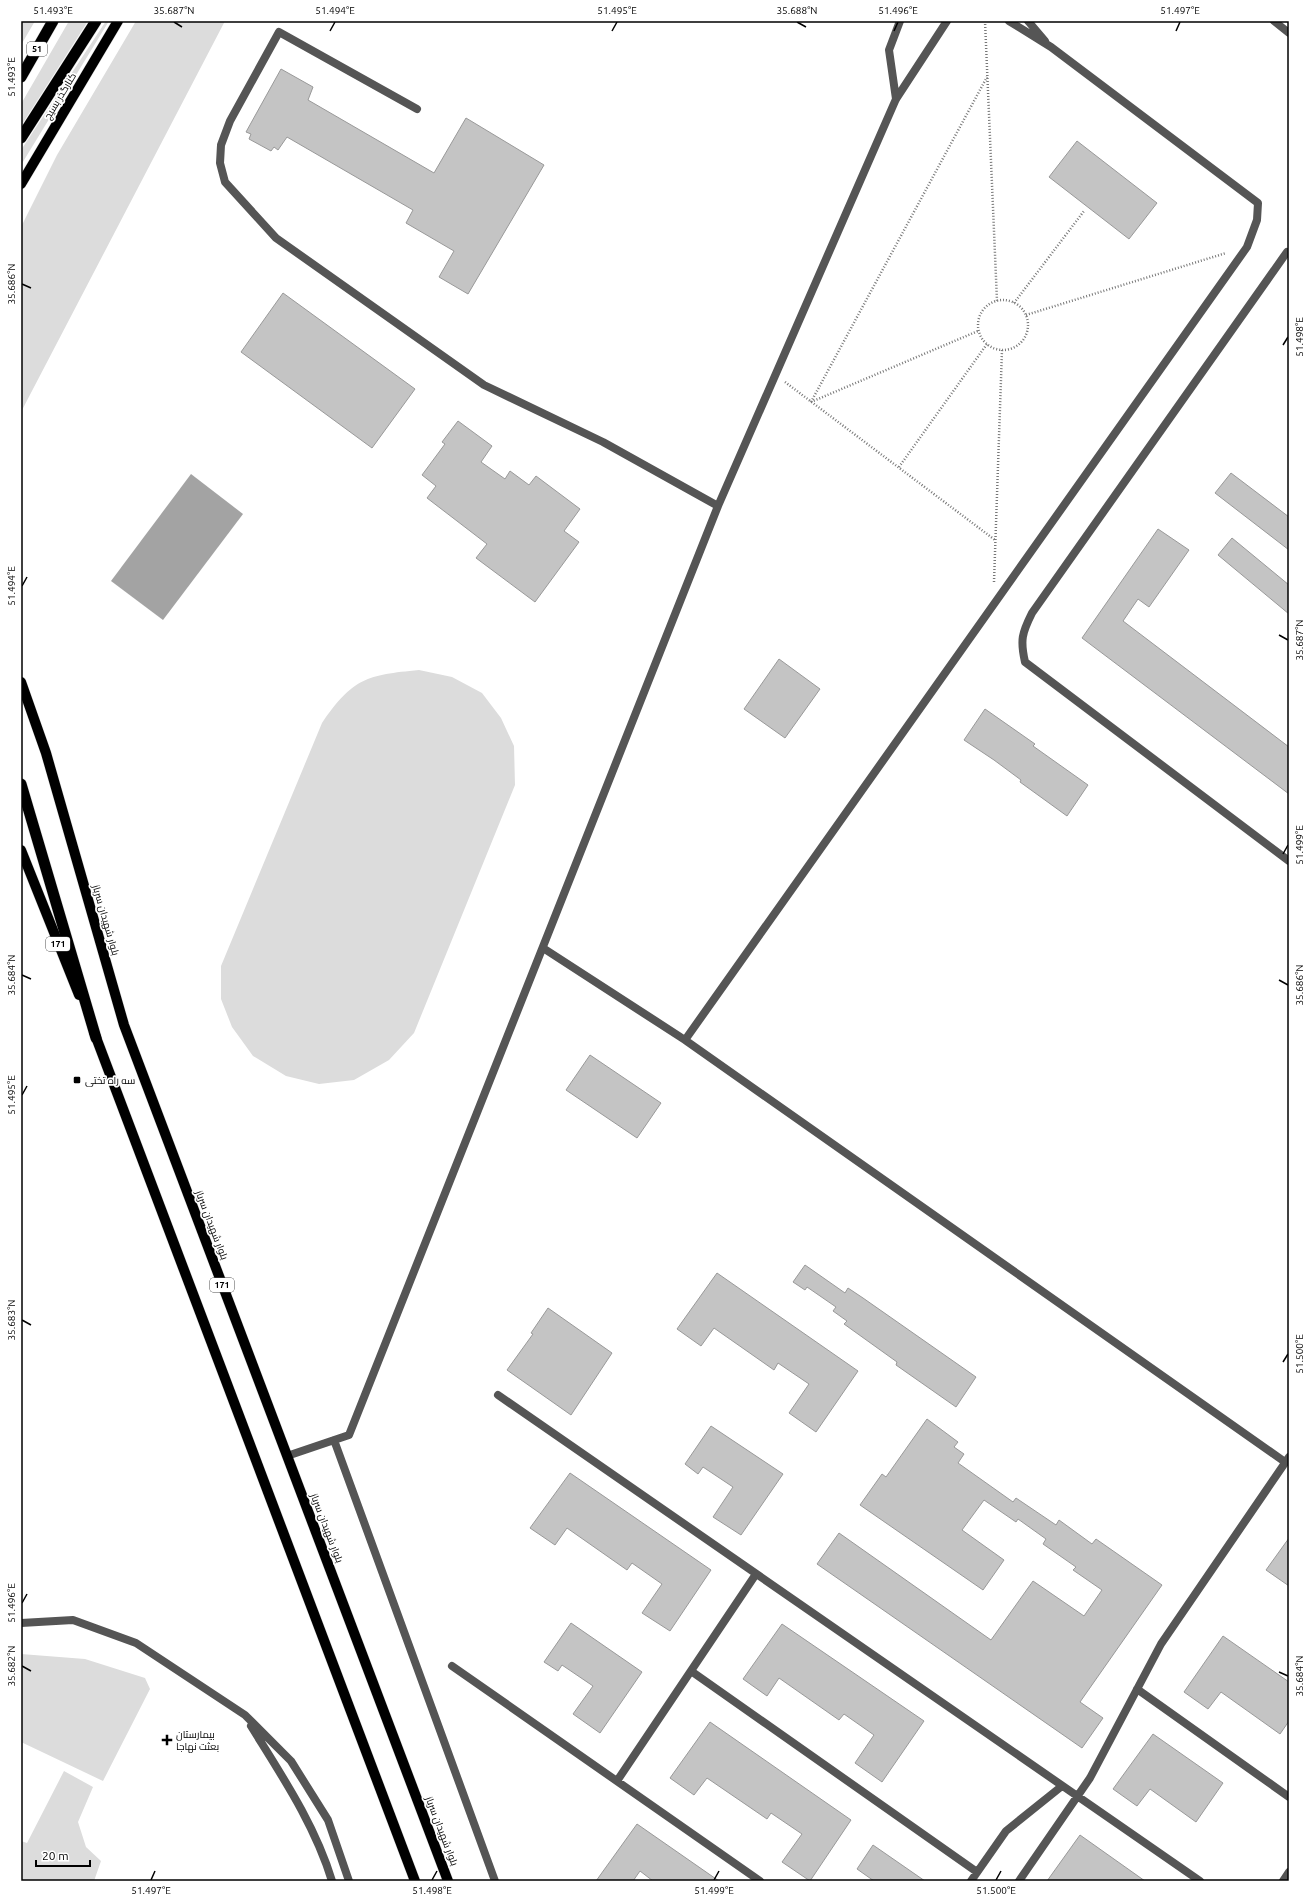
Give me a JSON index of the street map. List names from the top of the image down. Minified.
{"streets":{"highway":["51"],"main road":["کنارگذر بسیج","بلوار شهیدان سرباز","171"]},"places":{"transit":["سه راه تختی"],"health":["بیمارستان بعثت نهاجا"]},"scale_bar":"20 m","coordinates":["51.493°E","35.687°N","51.494°E","51.495°E","35.688°N","51.496°E","51.497°E","35.686°N","51.498°E","51.499°E","35.684°N","35.683°N","51.500°E","35.682°N"]}
